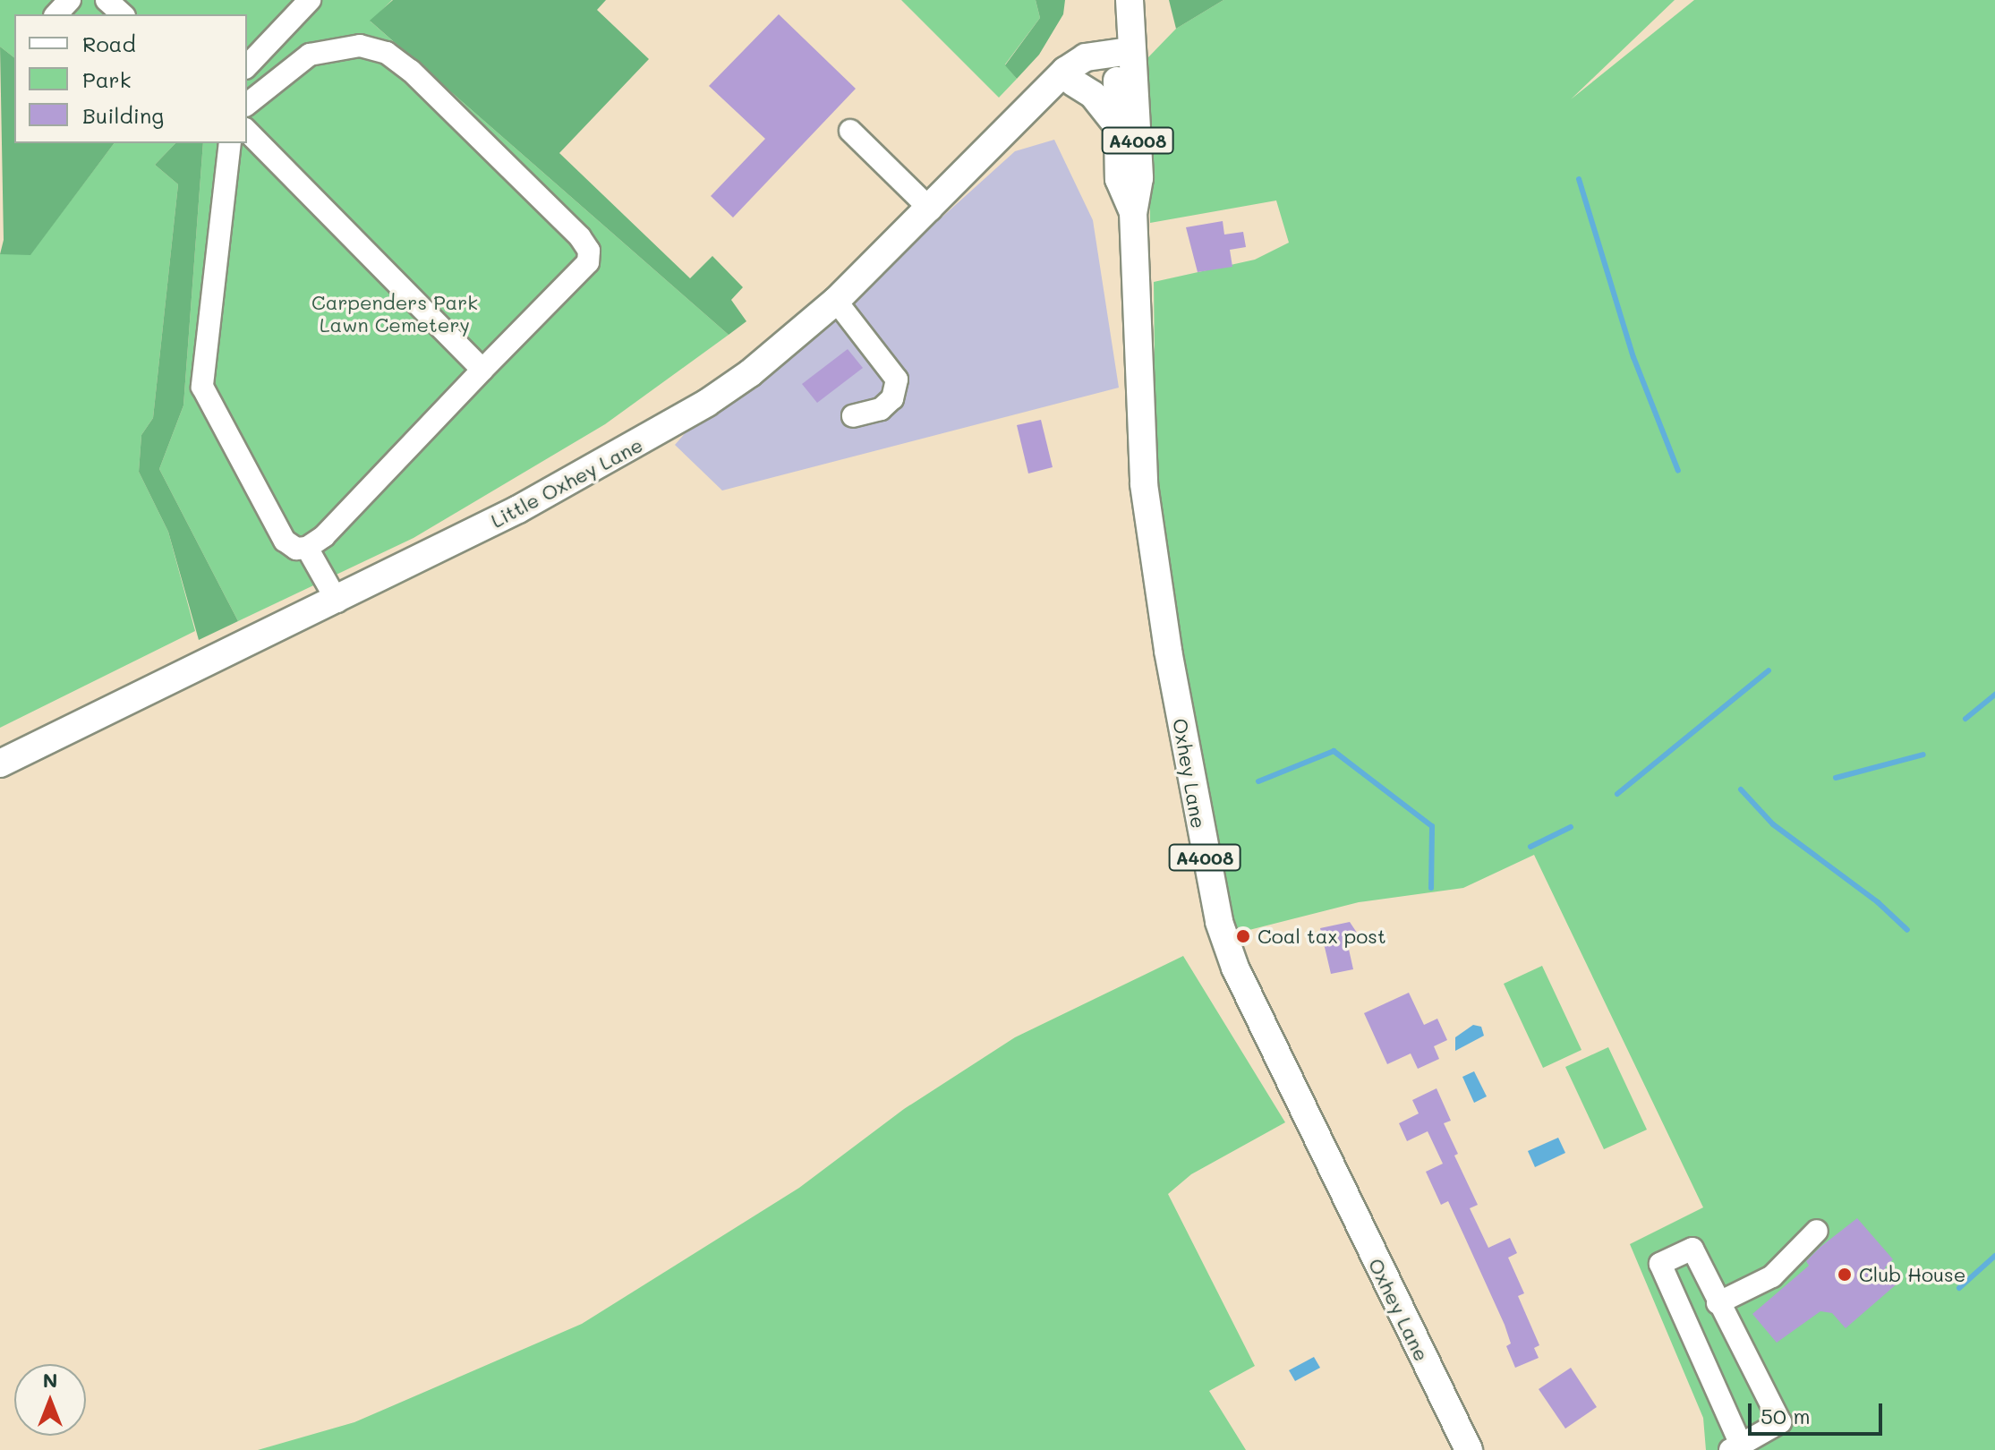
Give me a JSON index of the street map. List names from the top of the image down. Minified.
{"streets":{"main road":["A4008","Little Oxhey Lane","Oxhey Lane"]},"crossings":[["A4008","Little Oxhey Lane"],["A4008","Oxhey Lane"],["Little Oxhey Lane","Oxhey Lane"]],"parks":["Carpenders Park Lawn Cemetery"],"places":["Coal tax post","Club House"],"legend":["Road","Park","Building"],"scale_bar":"50 m","north":"top"}
